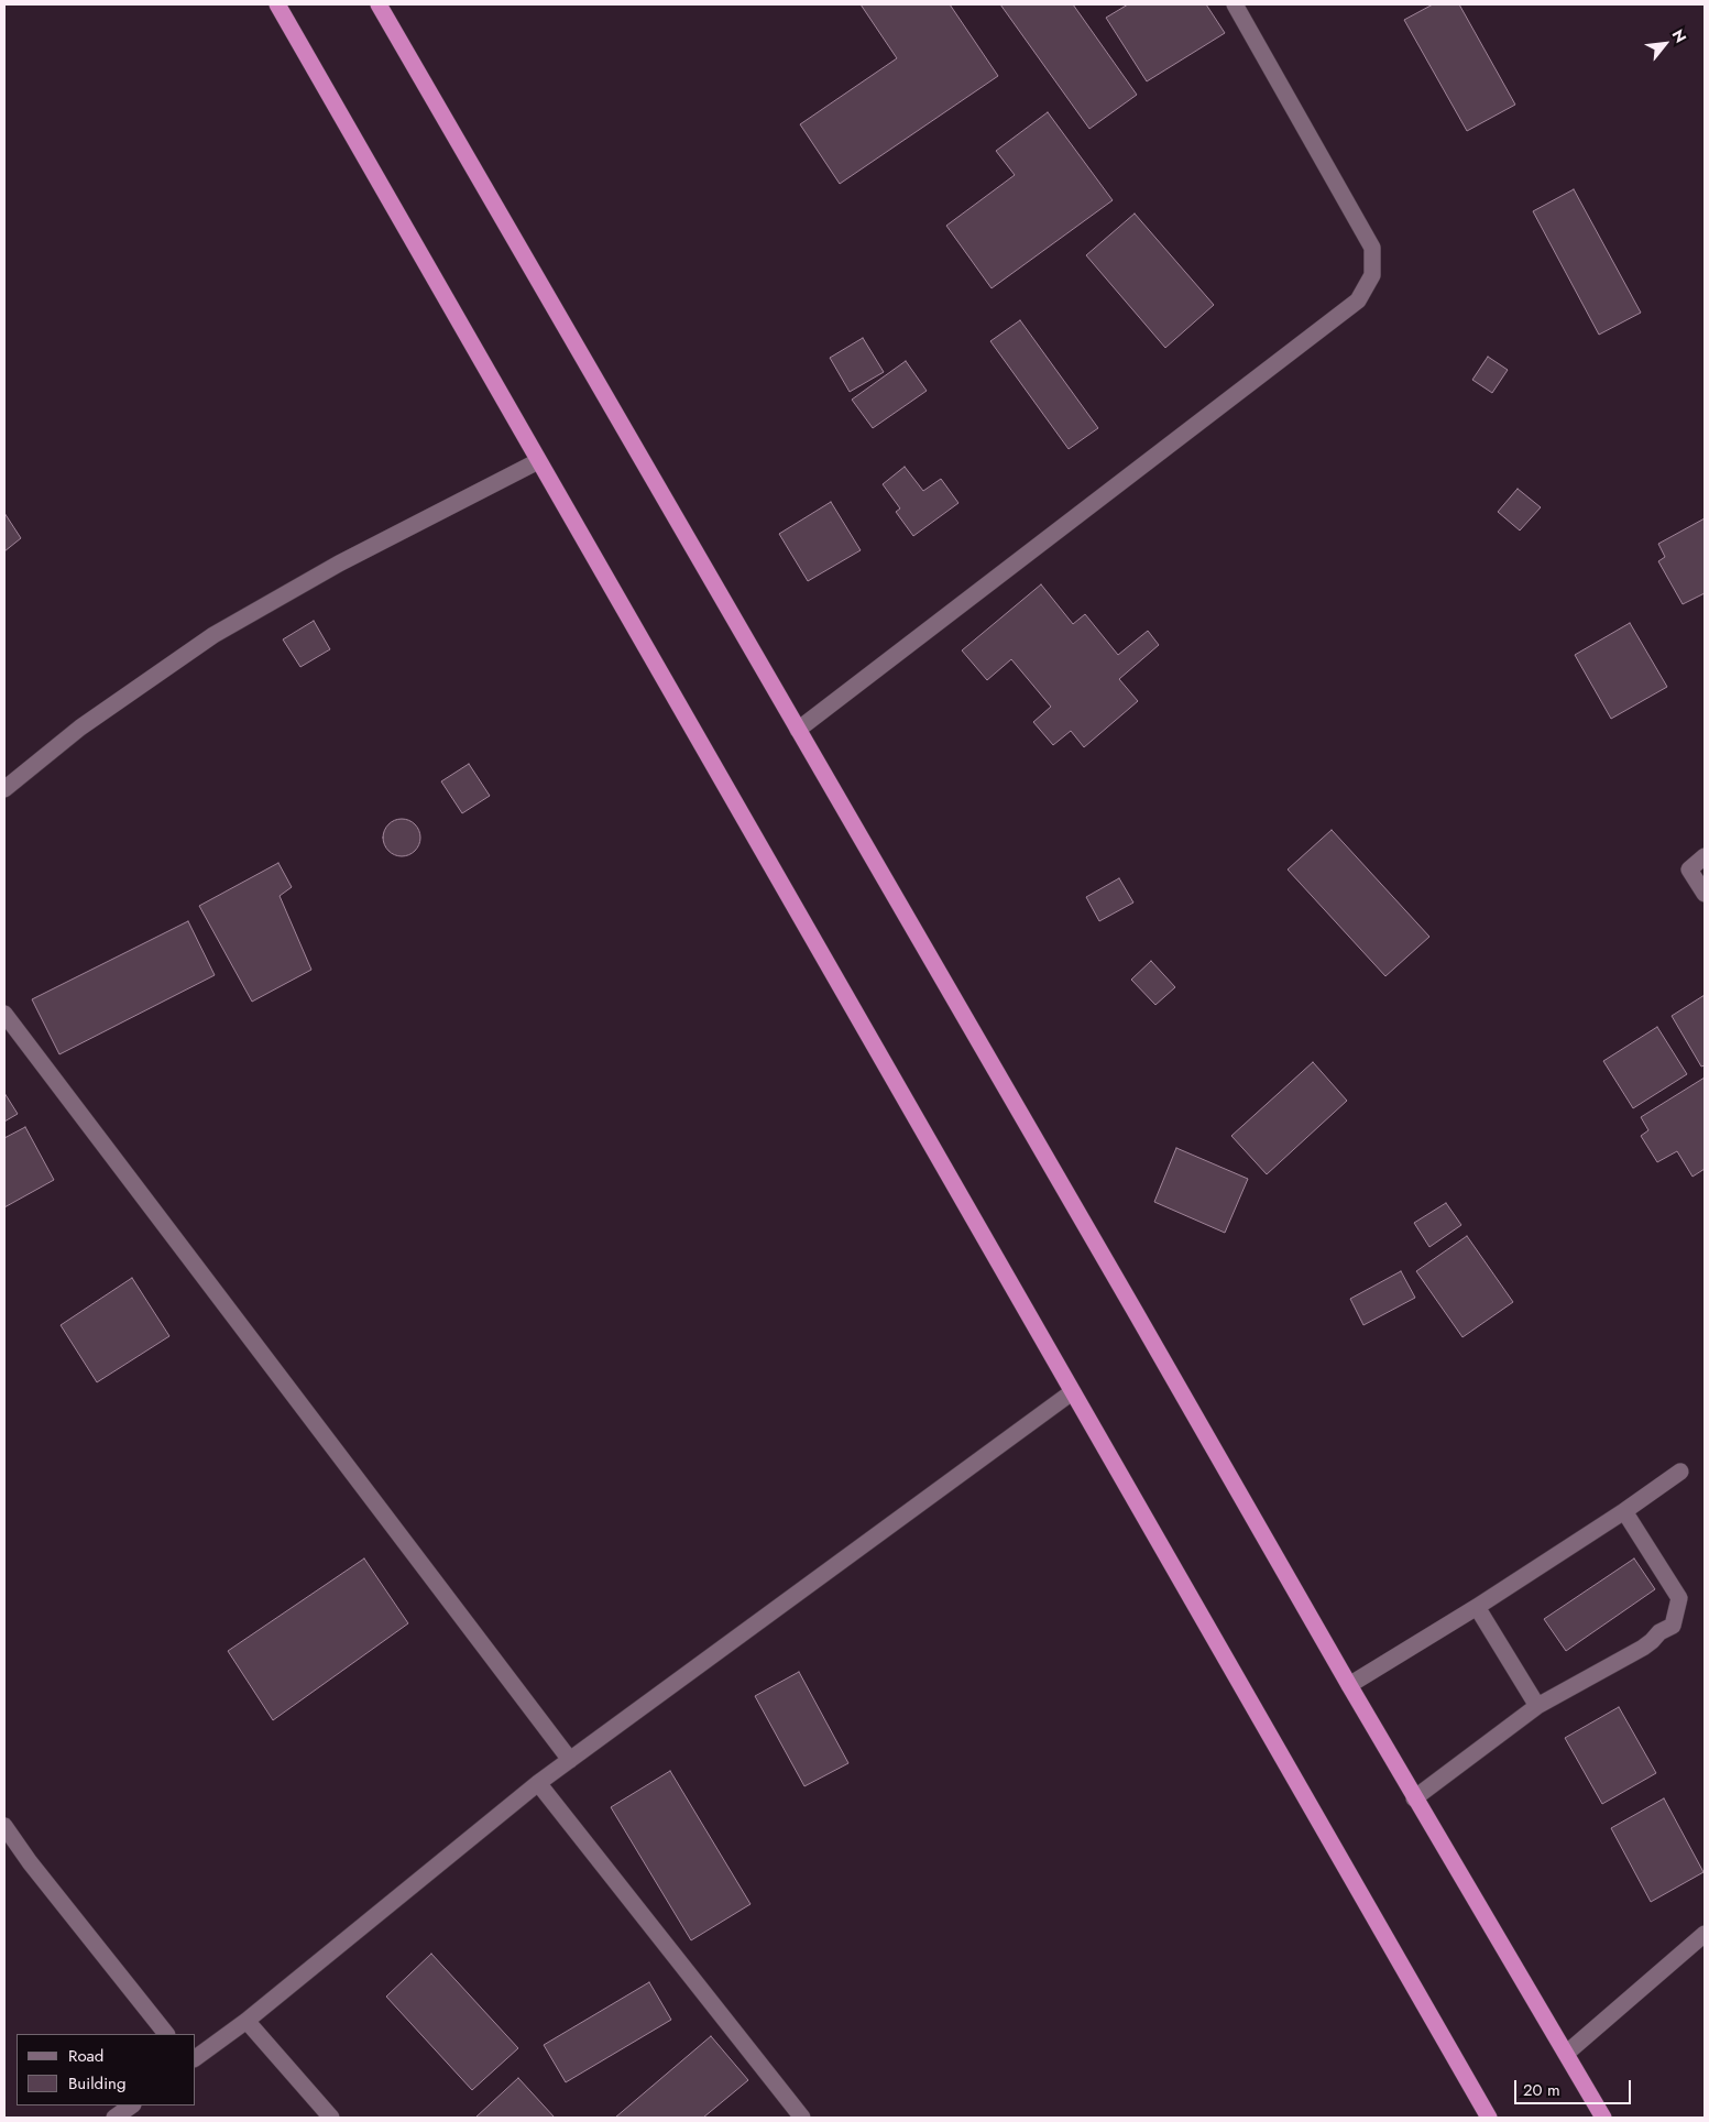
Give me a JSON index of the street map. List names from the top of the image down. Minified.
{"legend":["Road","Building"],"scale_bar":"20 m","north":"top right"}
